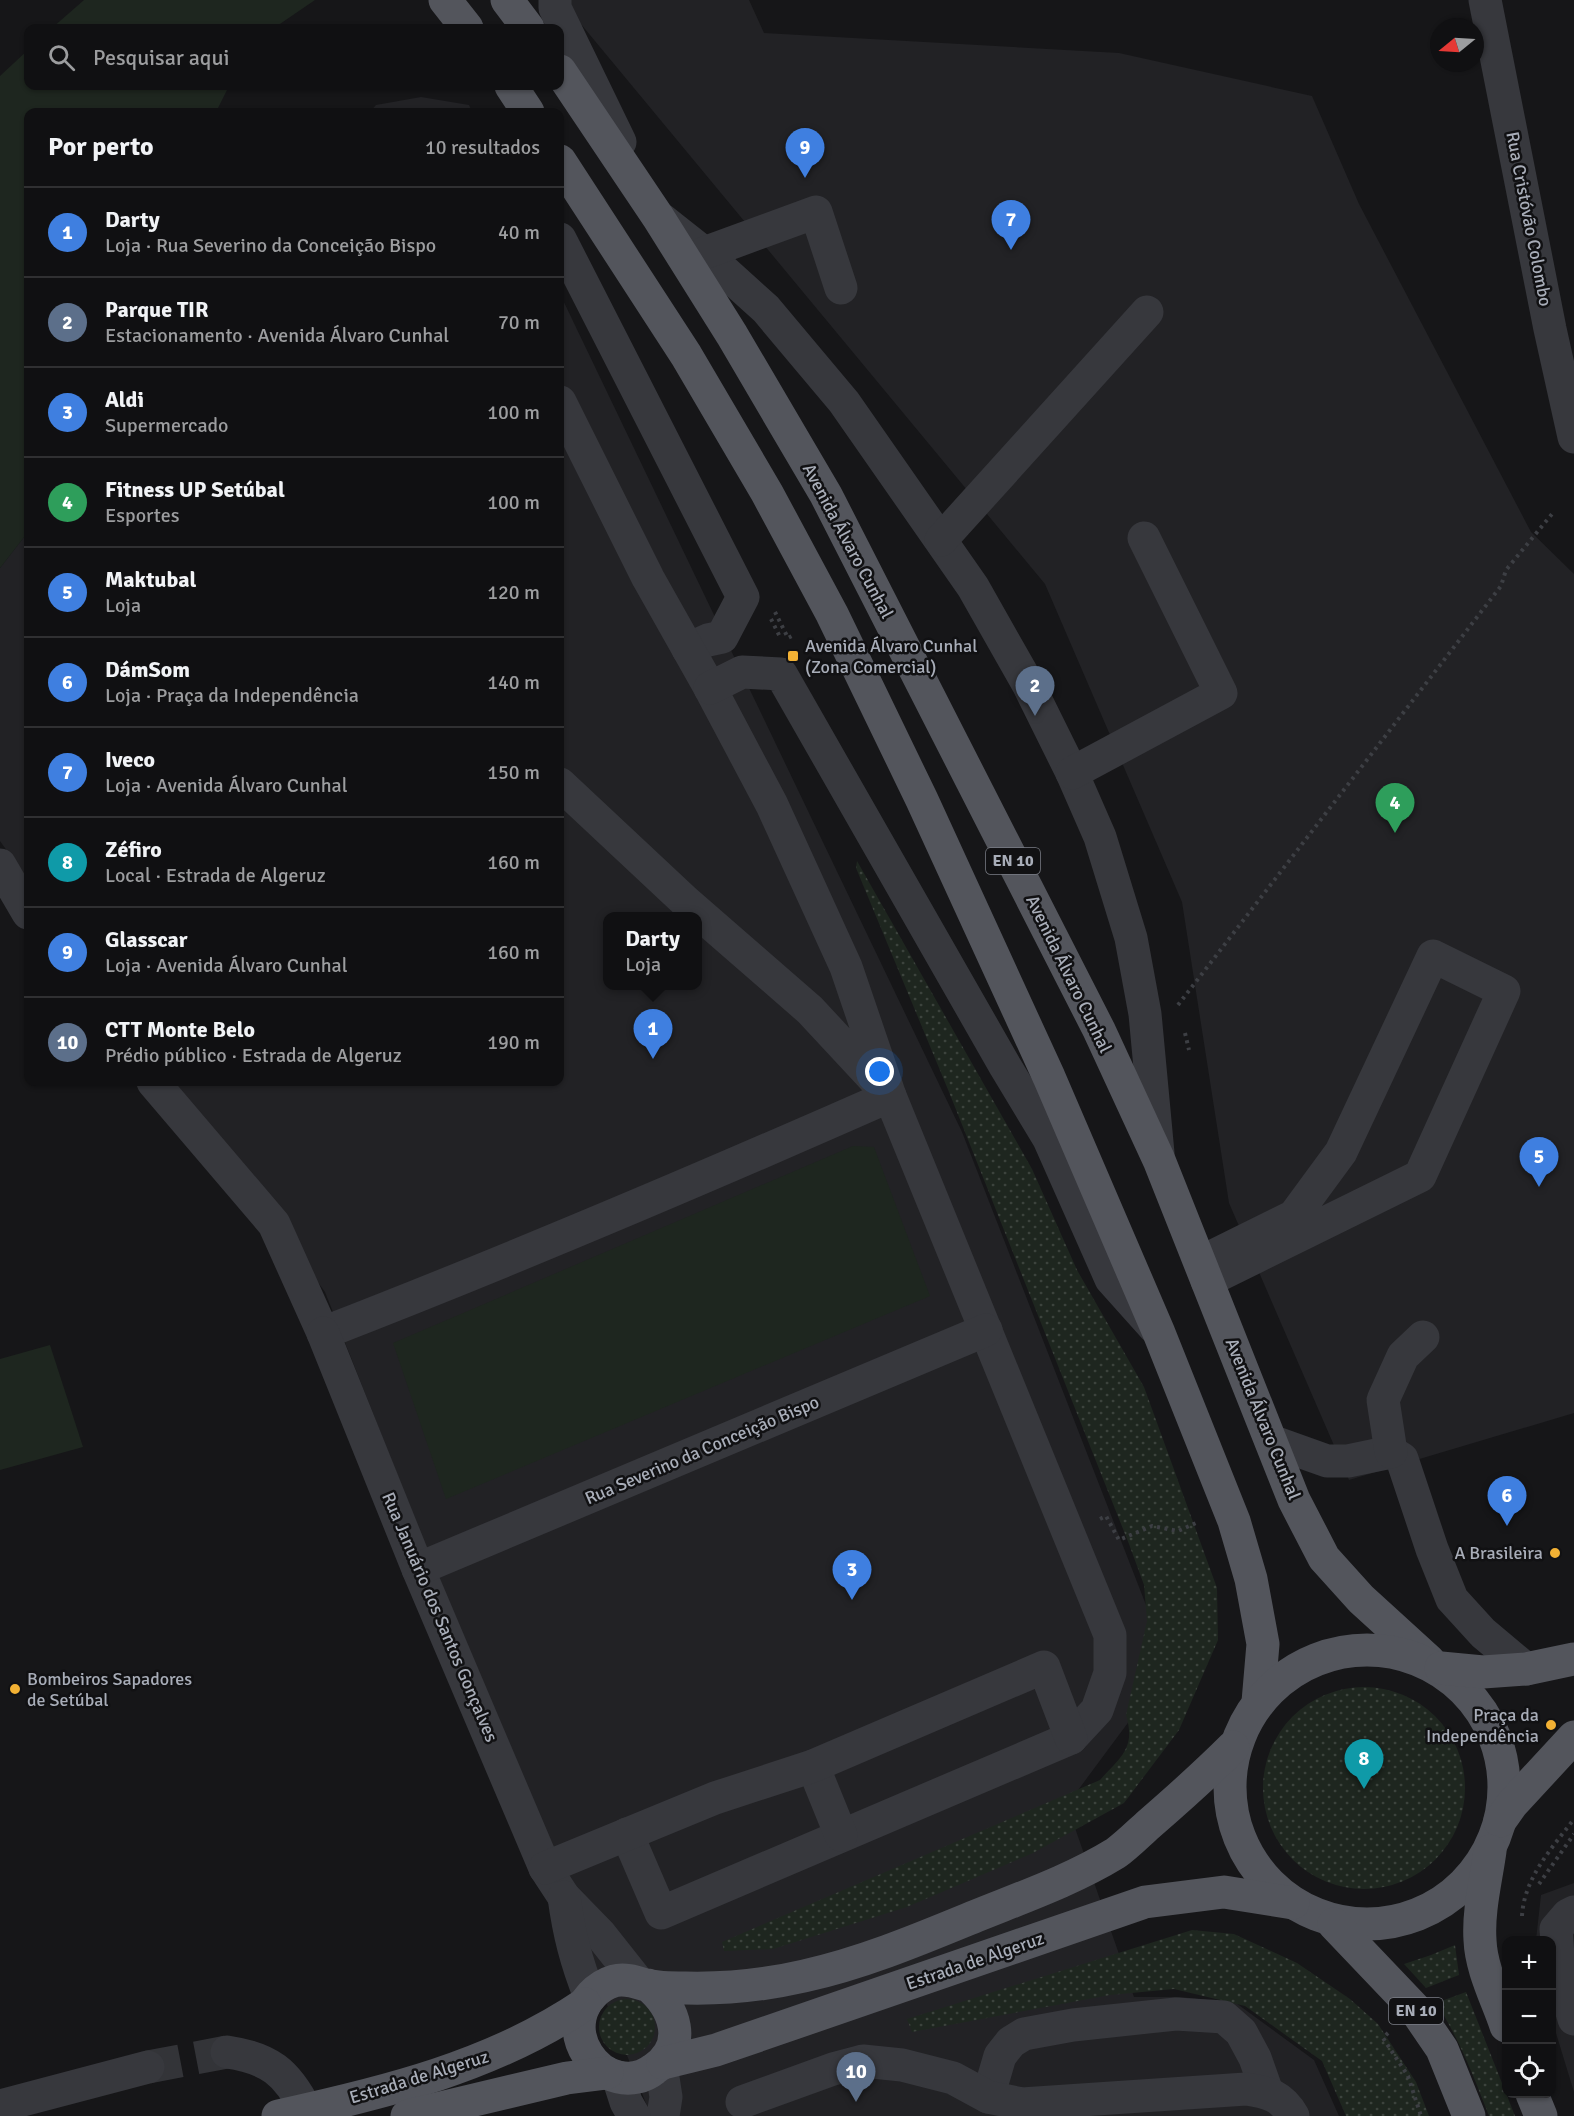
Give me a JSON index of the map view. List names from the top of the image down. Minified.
{"streets":{"main road":["Avenida Álvaro Cunhal","EN 10","Estrada de Algeruz"],"street":["Rua Cristóvão Colombo","Rua Severino da Conceição Bispo","Rua Januário dos Santos Gonçalves"]},"crossings":[["Avenida Álvaro Cunhal","EN 10"],["EN 10","Estrada de Algeruz"],["Rua Severino da Conceição Bispo","Rua Januário dos Santos Gonçalves"],["Rua Januário dos Santos Gonçalves","Estrada de Algeruz"]],"places":{"transit":["Avenida Álvaro Cunhal (Zona Comercial)"],"other":["A Brasileira","Bombeiros Sapadores de Setúbal","Praça da Independência"]},"north":"left","page":{"search":"Pesquisar aqui","heading":["Por perto","10 resultados"],"pins":["9","7","2","4","1","5","6","3","8","10"],"list":[{"mark":"1","name":"Darty","note":"Loja · Rua Severino da Conceição Bispo","value":"40 m"},{"mark":"2","name":"Parque TIR","note":"Estacionamento · Avenida Álvaro Cunhal","value":"70 m"},{"mark":"3","name":"Aldi","note":"Supermercado","value":"100 m"},{"mark":"4","name":"Fitness UP Setúbal","note":"Esportes","value":"100 m"},{"mark":"5","name":"Maktubal","note":"Loja","value":"120 m"},{"mark":"6","name":"DámSom","note":"Loja · Praça da Independência","value":"140 m"},{"mark":"7","name":"Iveco","note":"Loja · Avenida Álvaro Cunhal","value":"150 m"},{"mark":"8","name":"Zéfiro","note":"Local · Estrada de Algeruz","value":"160 m"},{"mark":"9","name":"Glasscar","note":"Loja · Avenida Álvaro Cunhal","value":"160 m"},{"mark":"10","name":"CTT Monte Belo","note":"Prédio público · Estrada de Algeruz","value":"190 m"}],"popup":["Darty","Loja"],"map_buttons":["+","−"]}}
